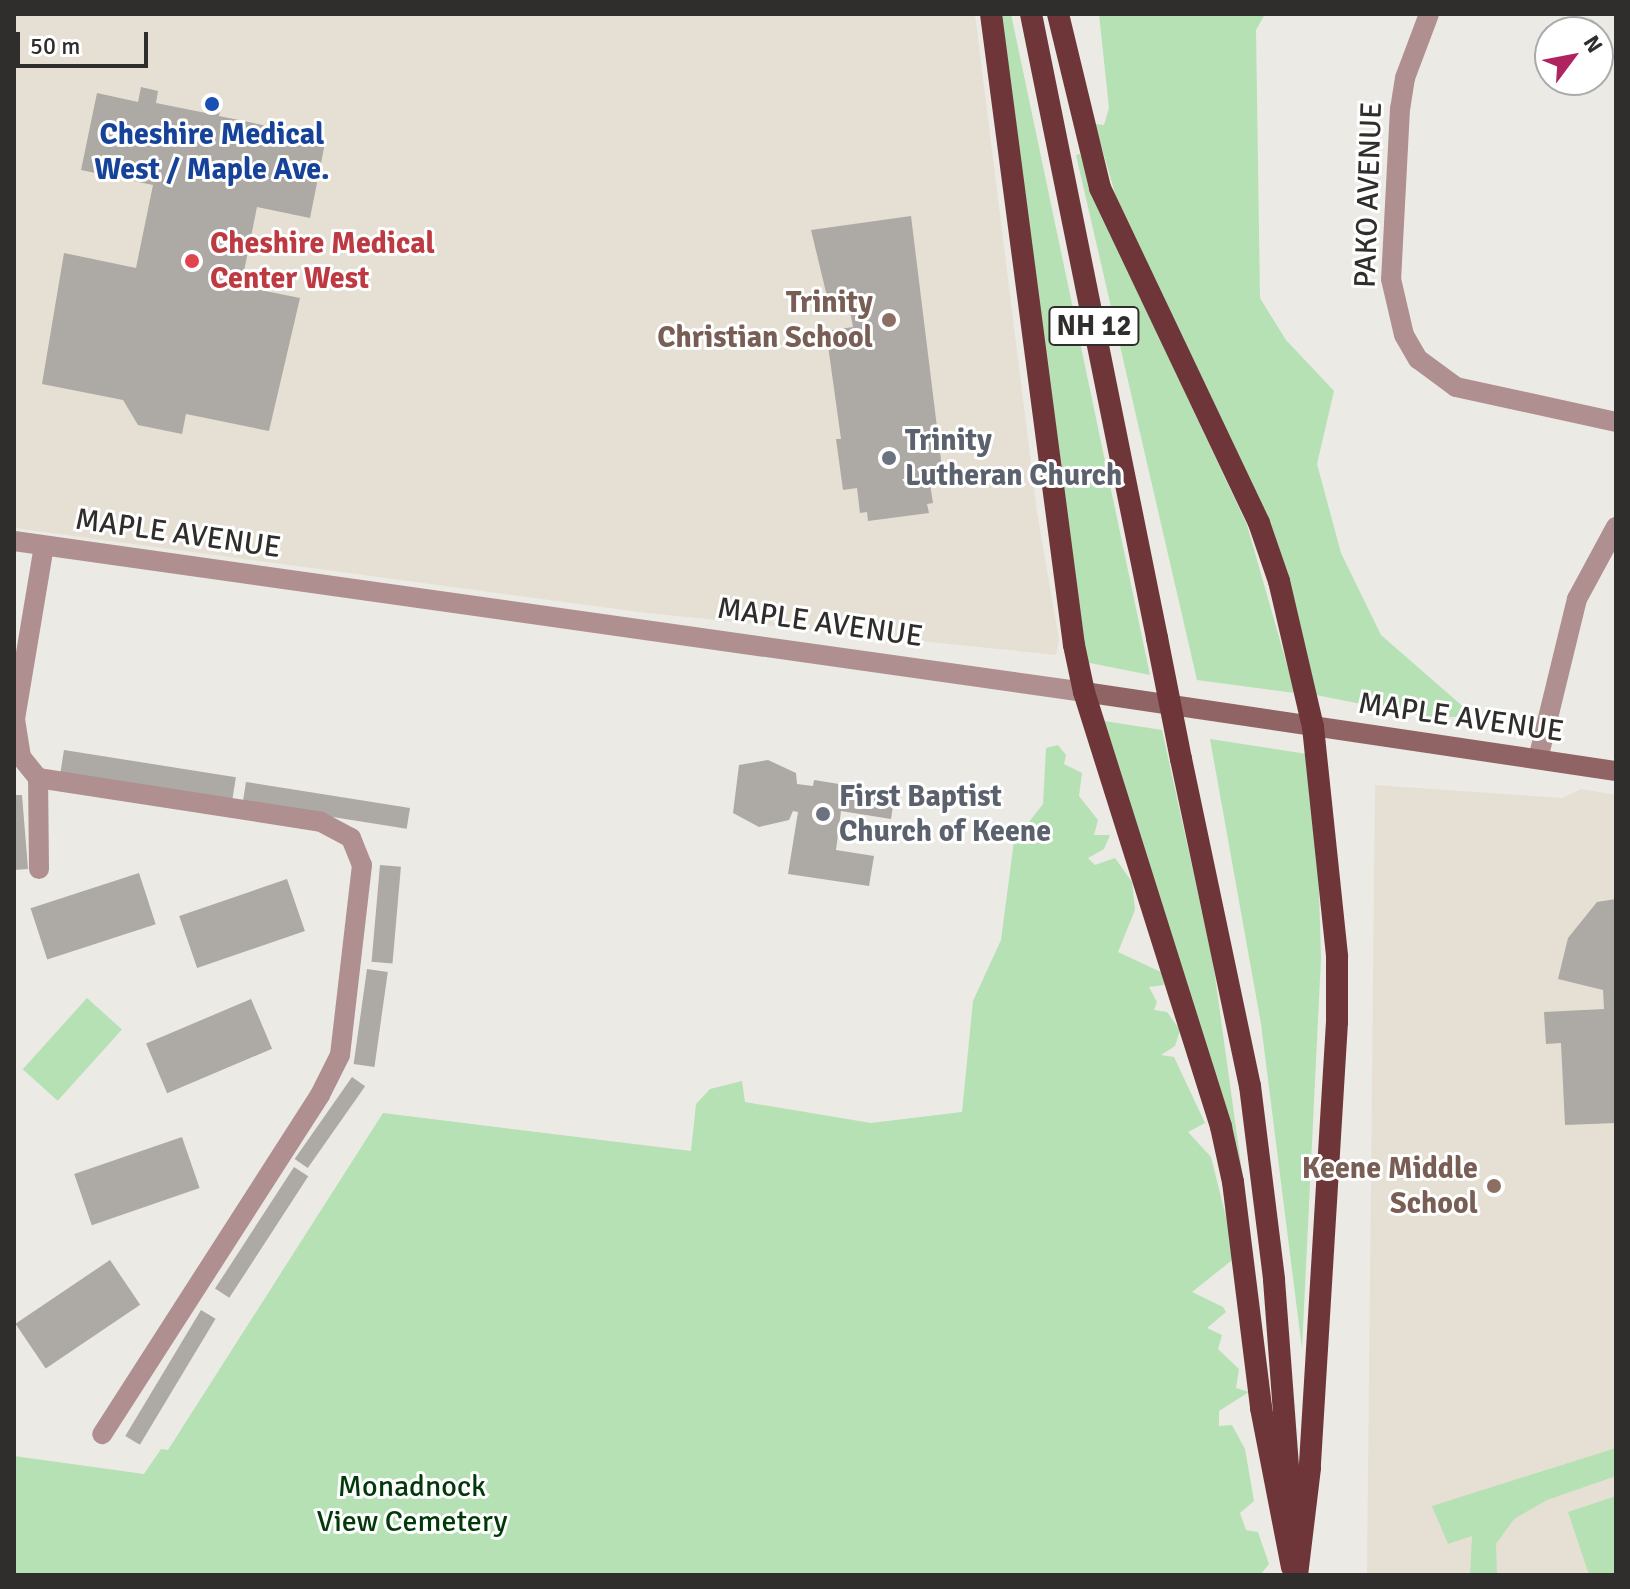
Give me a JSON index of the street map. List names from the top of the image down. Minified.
{"streets":{"highway":["NH 12"],"main road":["MAPLE AVENUE"],"street":["PAKO AVENUE"]},"parks":["Monadnock View Cemetery"],"places":["Cheshire Medical West / Maple Ave.","Cheshire Medical Center West","Trinity Christian School","Trinity Lutheran Church","First Baptist Church of Keene","Keene Middle School"],"scale_bar":"50 m","north":"top right"}
